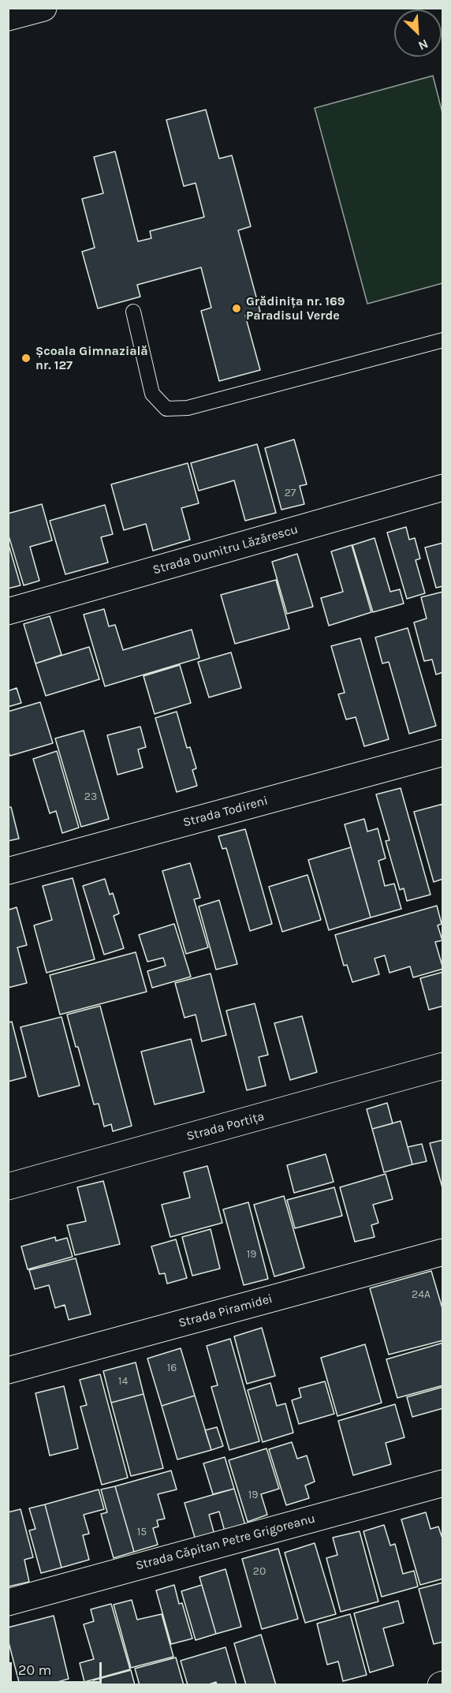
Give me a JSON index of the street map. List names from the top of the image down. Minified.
{"streets":{"street":["Strada Dumitru Lăzărescu","Strada Todireni","Strada Portița","Strada Piramidei","Strada Căpitan Petre Grigoreanu"]},"places":["Grădinița nr. 169 Paradisul Verde","Școala Gimnazială nr. 127"],"house_numbers":["27","23","19","24A","16","14","19","15","20"],"scale_bar":"20 m","north":"bottom right"}
